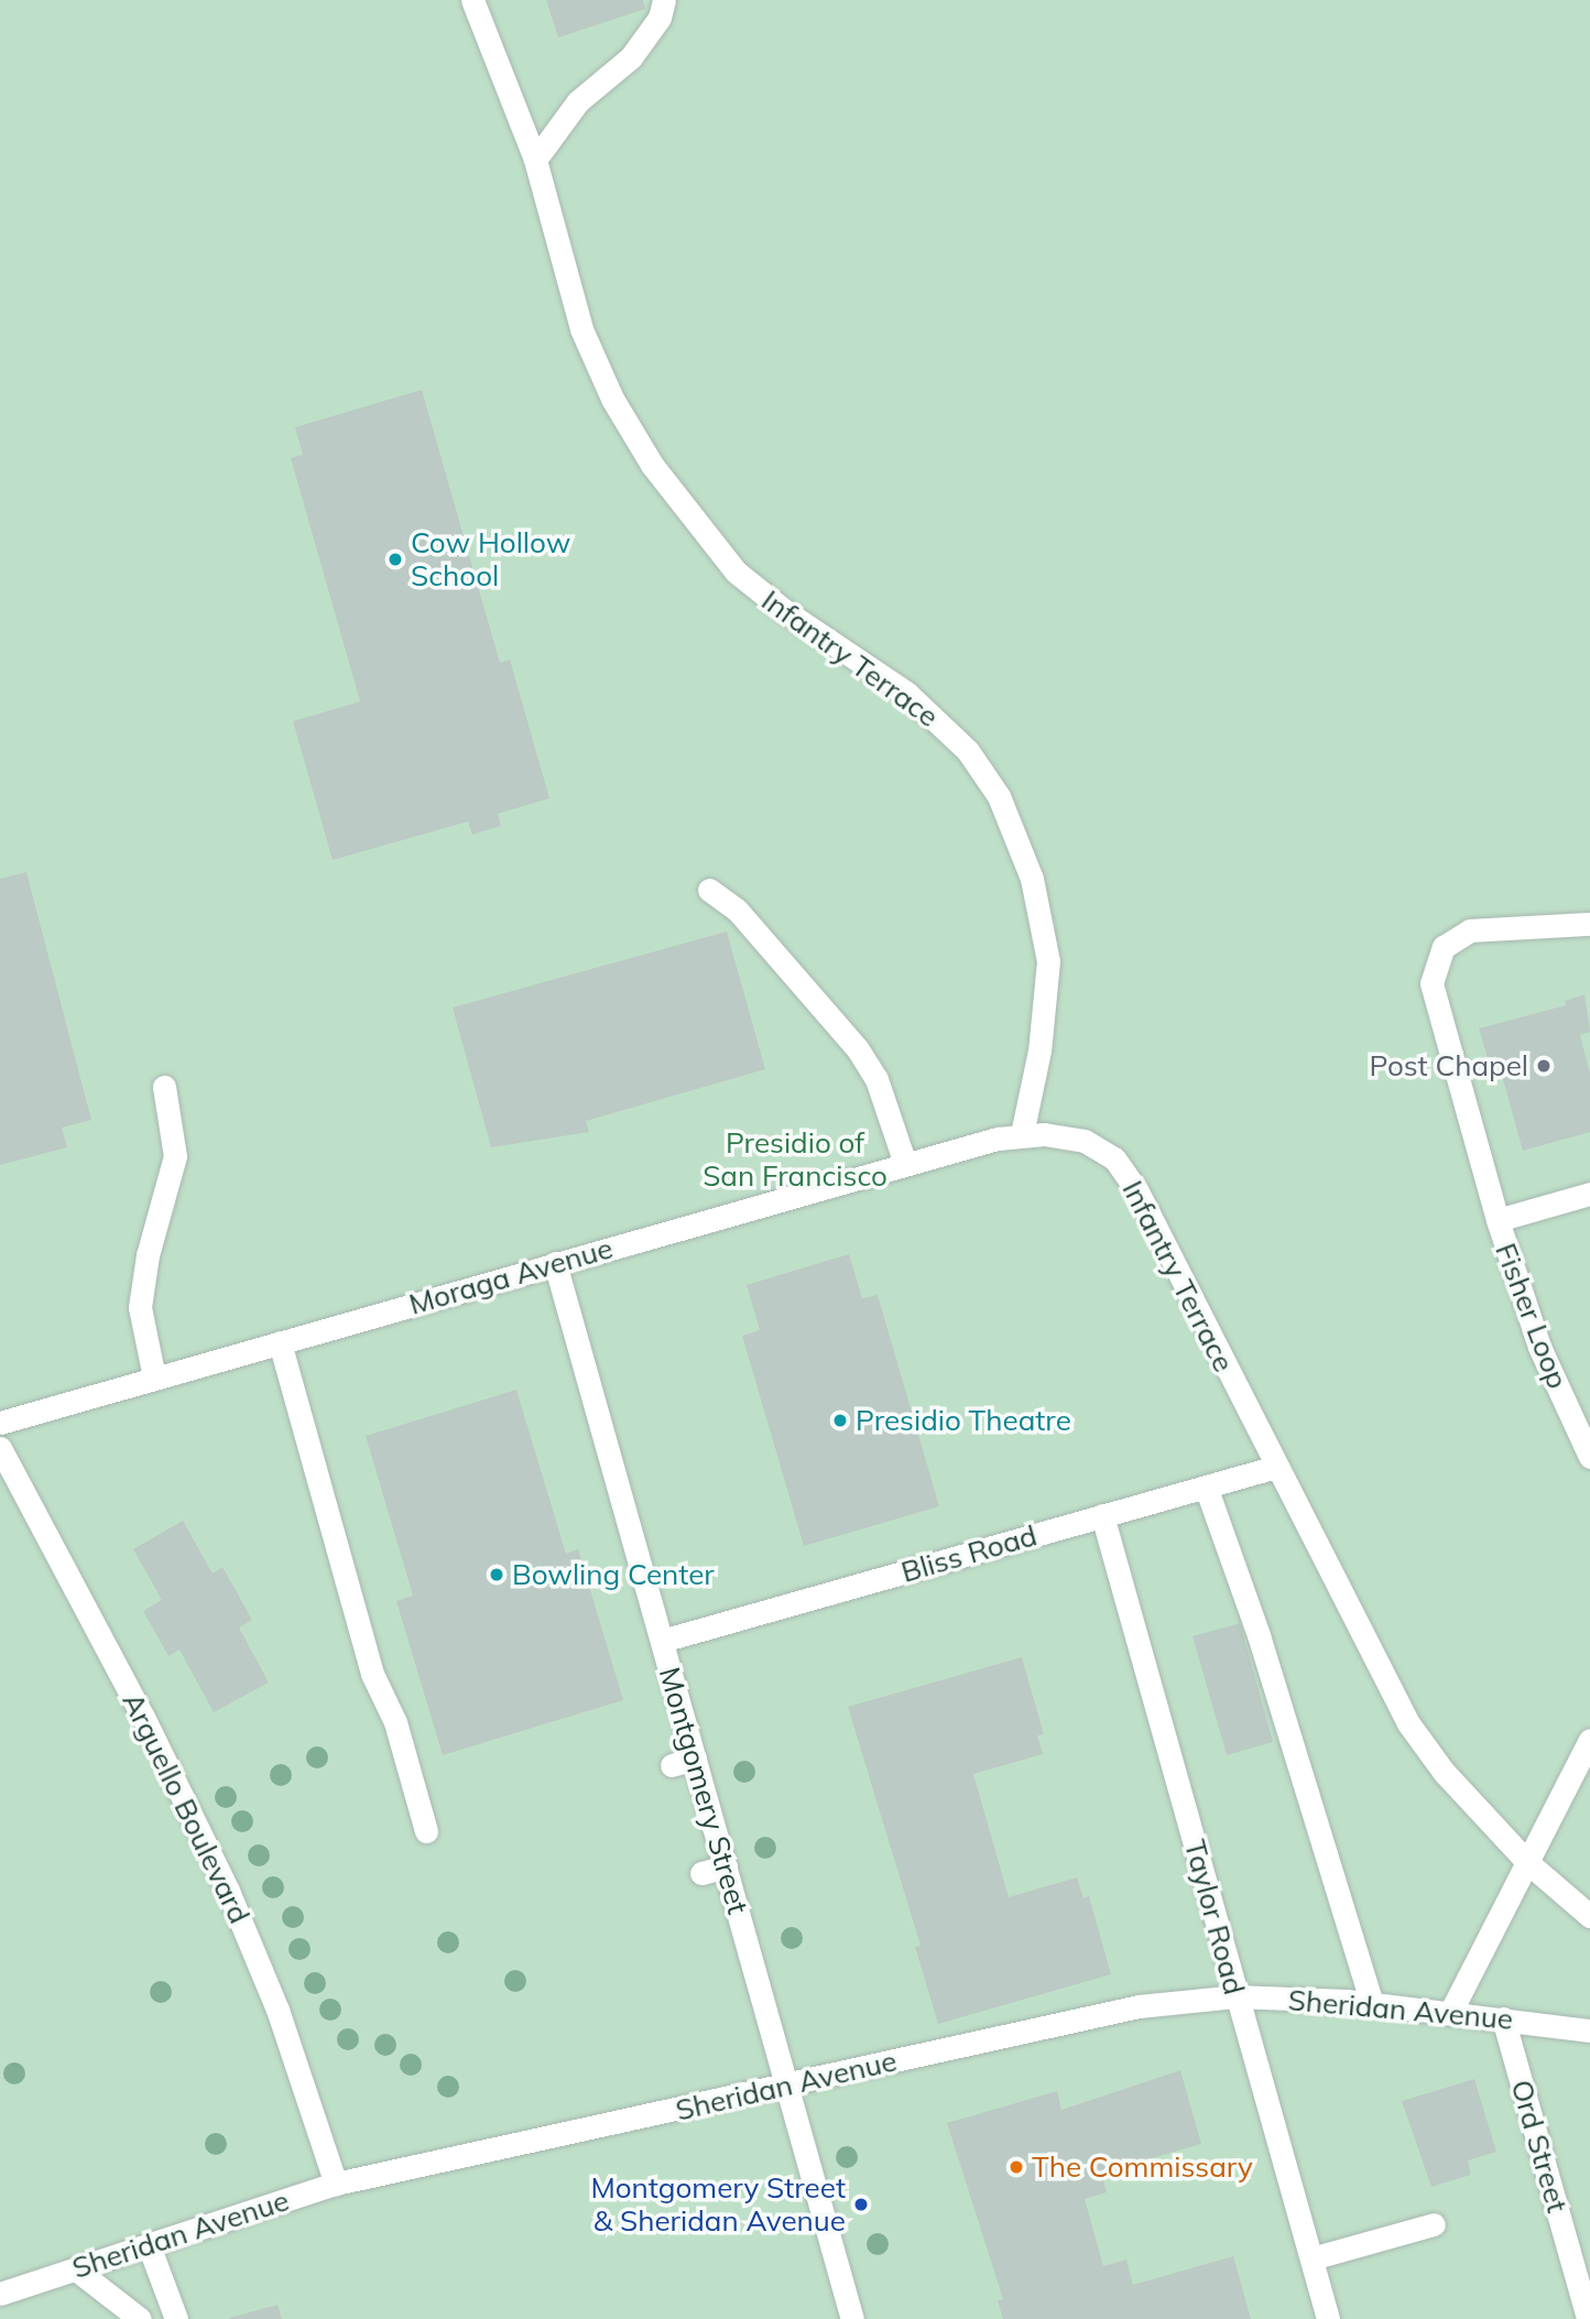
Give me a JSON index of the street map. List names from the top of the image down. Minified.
{"streets":{"street":["Infantry Terrace","Moraga Avenue","Fisher Loop","Bliss Road","Montgomery Street","Arguello Boulevard","Taylor Road","Sheridan Avenue","Ord Street"]},"crossings":[["Infantry Terrace","Moraga Avenue"],["Infantry Terrace","Bliss Road"],["Moraga Avenue","Montgomery Street"],["Bliss Road","Montgomery Street"],["Bliss Road","Taylor Road"],["Montgomery Street","Sheridan Avenue"],["Arguello Boulevard","Sheridan Avenue"],["Taylor Road","Sheridan Avenue"],["Sheridan Avenue","Ord Street"]],"parks":["Presidio of San Francisco"],"places":["Cow Hollow School","Post Chapel","Presidio Theatre","Bowling Center","The Commissary","Montgomery Street & Sheridan Avenue"]}
